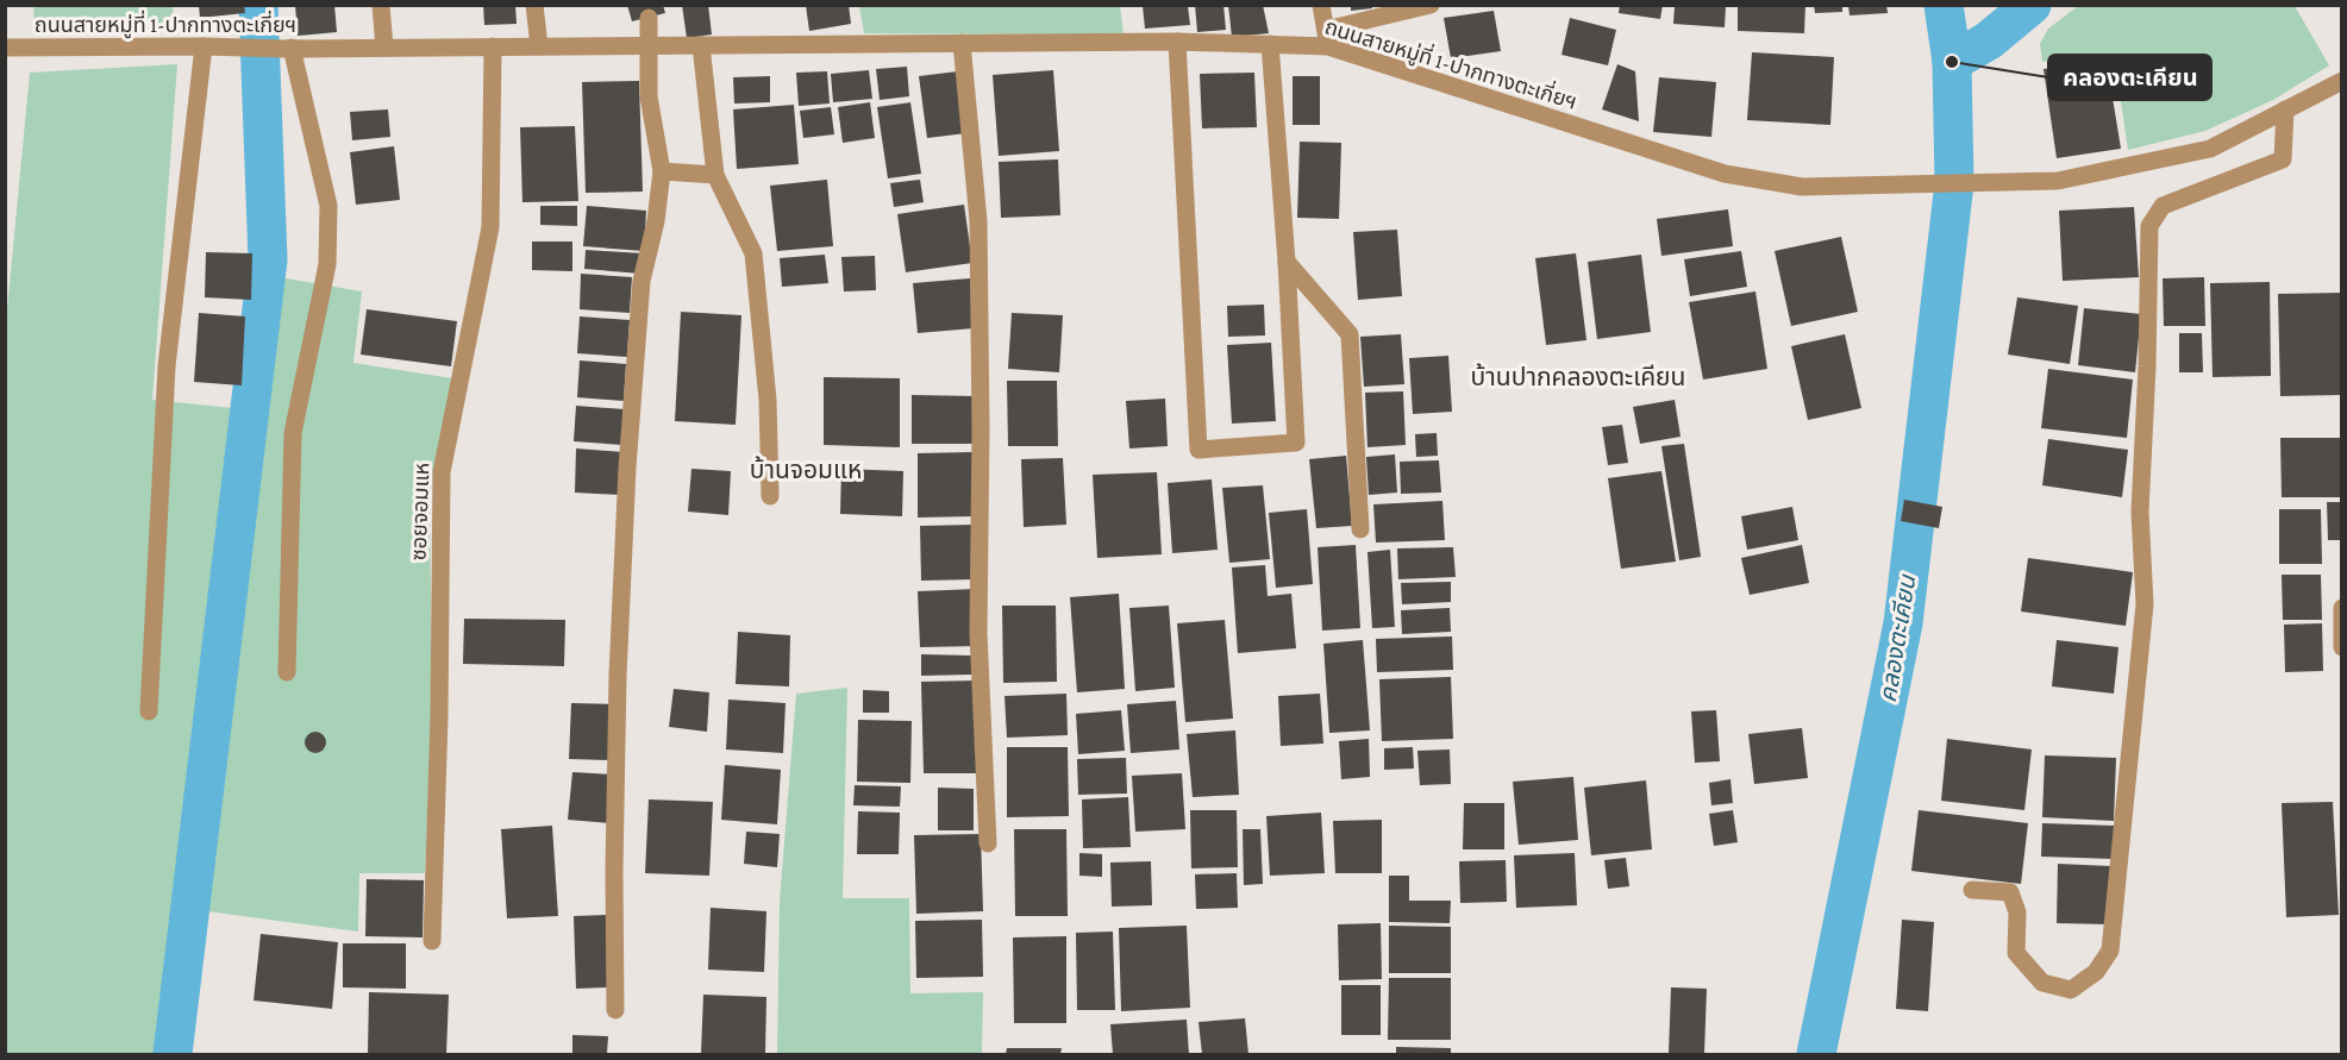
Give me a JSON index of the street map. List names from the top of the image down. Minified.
{"streets":{"street":["ถนนสายหมู่ที่ 1-ปากทางตะเกี่ยฯ","ซอยจอมแห"]},"crossings":[["ถนนสายหมู่ที่ 1-ปากทางตะเกี่ยฯ","ซอยจอมแห"]],"districts":["บ้านปากคลองตะเคียน","บ้านจอมแห"],"water":["คลองตะเคียน"],"places":["คลองตะเคียน"]}
